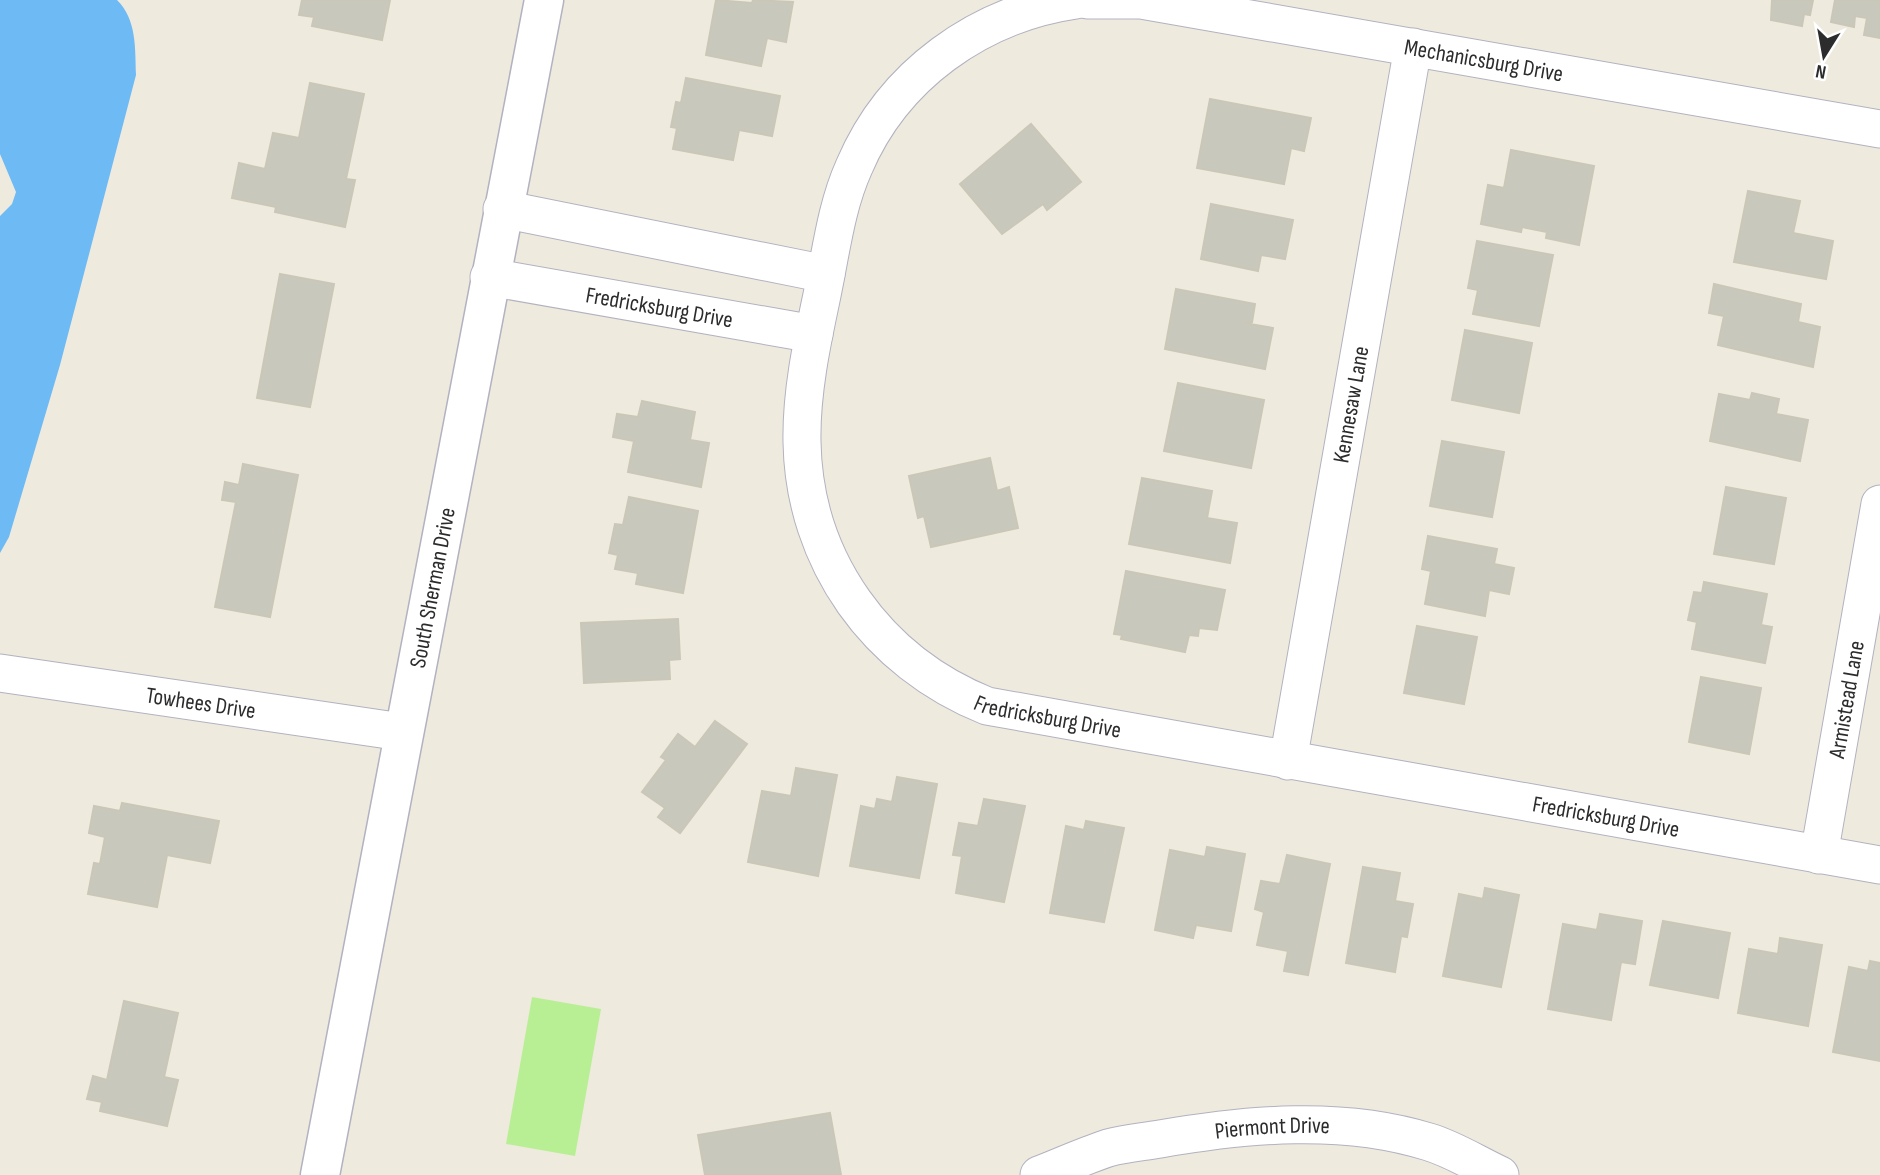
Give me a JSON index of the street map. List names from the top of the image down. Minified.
{"streets":{"street":["Mechanicsburg Drive","Fredricksburg Drive","Kennesaw Lane","South Sherman Drive","Armistead Lane","Towhees Drive","Piermont Drive"]},"crossings":[["Mechanicsburg Drive","Kennesaw Lane"],["Fredricksburg Drive","Kennesaw Lane"],["Fredricksburg Drive","South Sherman Drive"],["Fredricksburg Drive","Armistead Lane"],["South Sherman Drive","Towhees Drive"]],"north":"bottom"}
